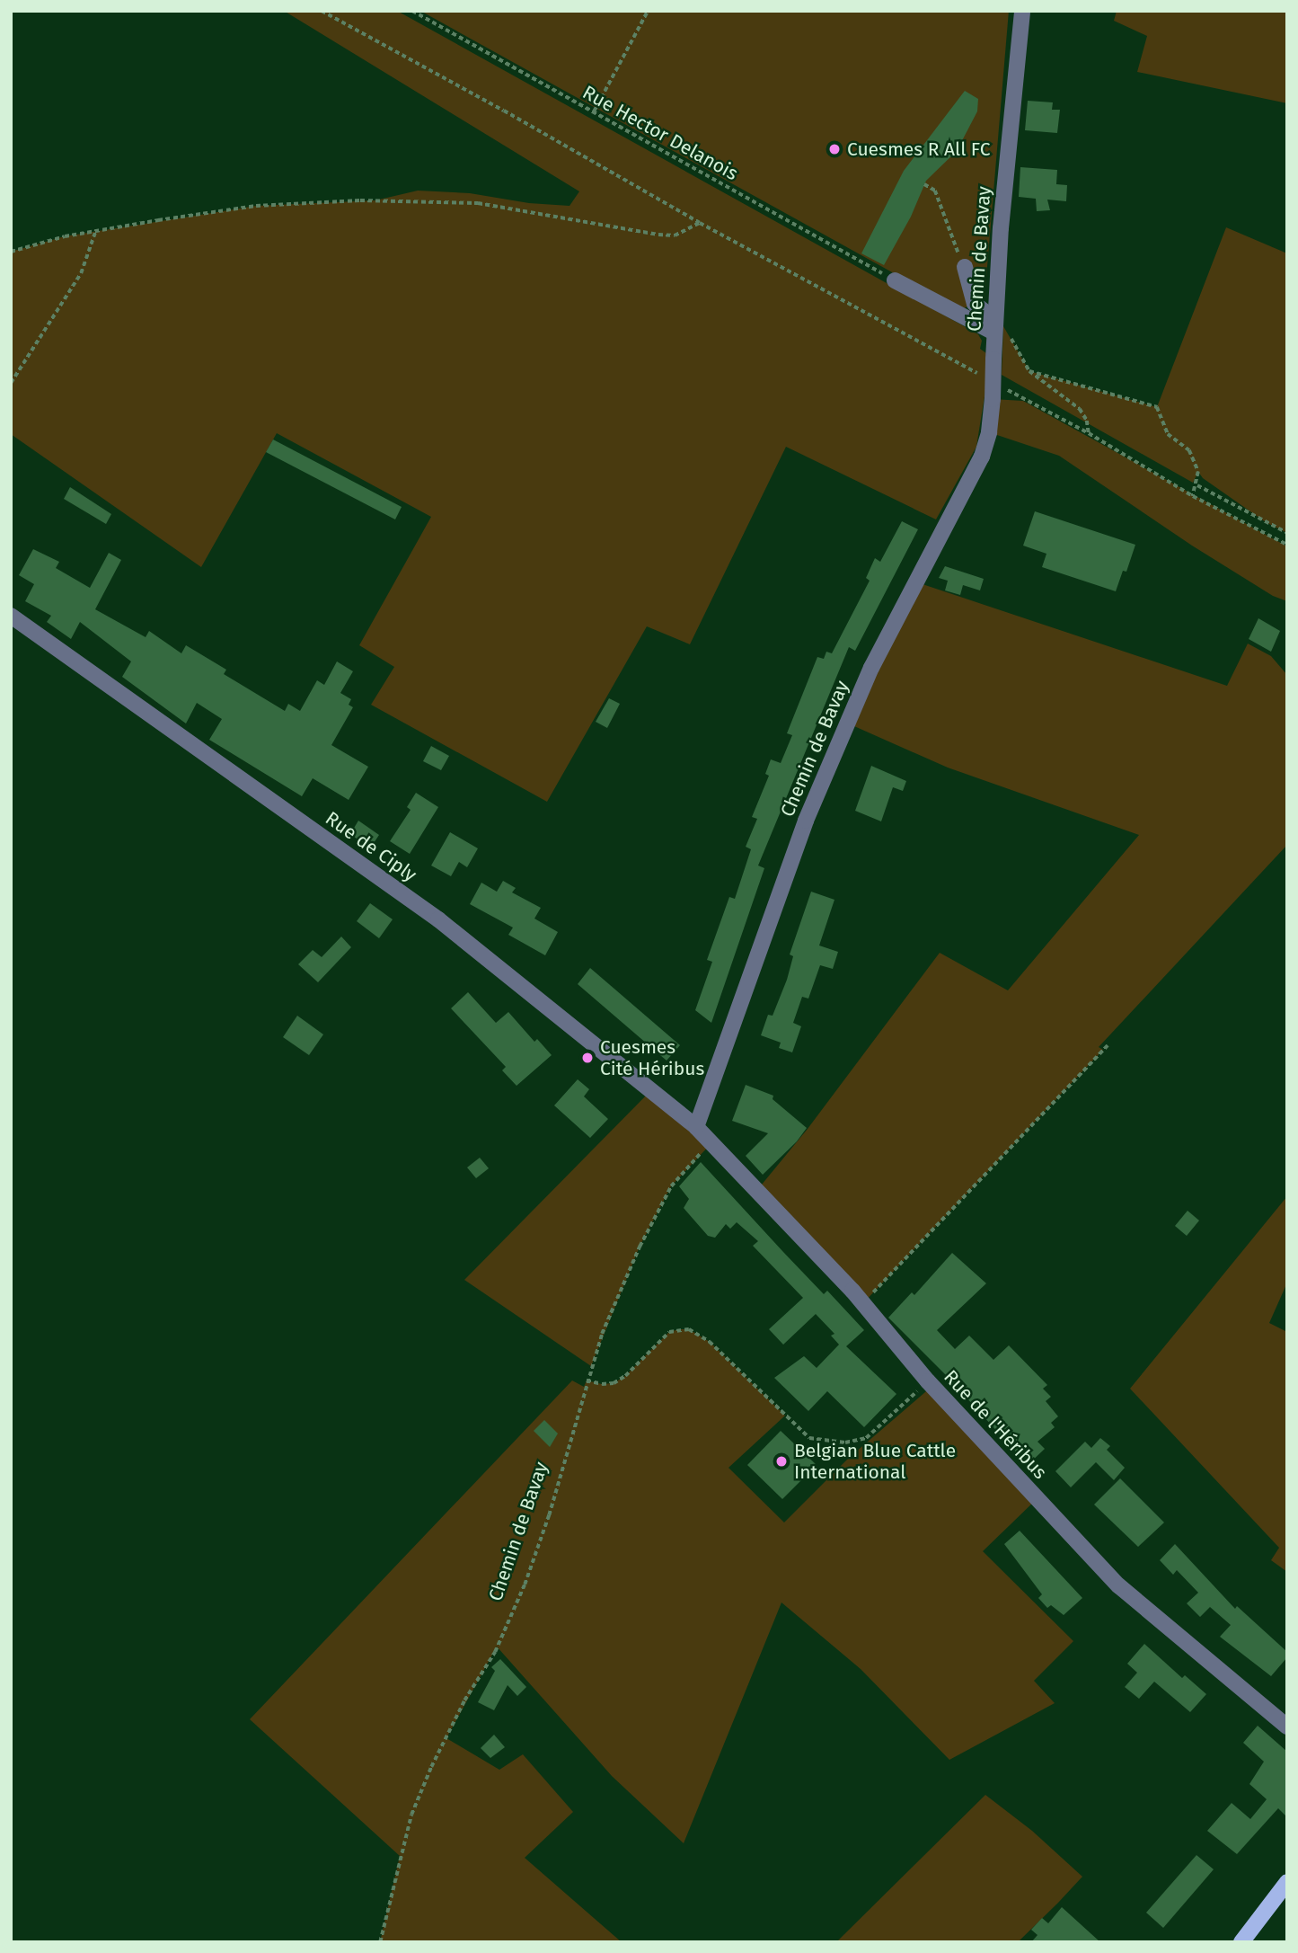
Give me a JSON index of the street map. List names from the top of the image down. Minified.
{"streets":{"street":["Chemin de Bavay","Rue de Ciply","Rue de l'Héribus"],"path":["Rue Hector Delanois"]},"crossings":[["Chemin de Bavay","Rue de Ciply"],["Chemin de Bavay","Rue de l'Héribus"],["Rue de Ciply","Rue de l'Héribus"]],"places":["Cuesmes R All FC","Cuesmes Cité Héribus","Belgian Blue Cattle International"]}
